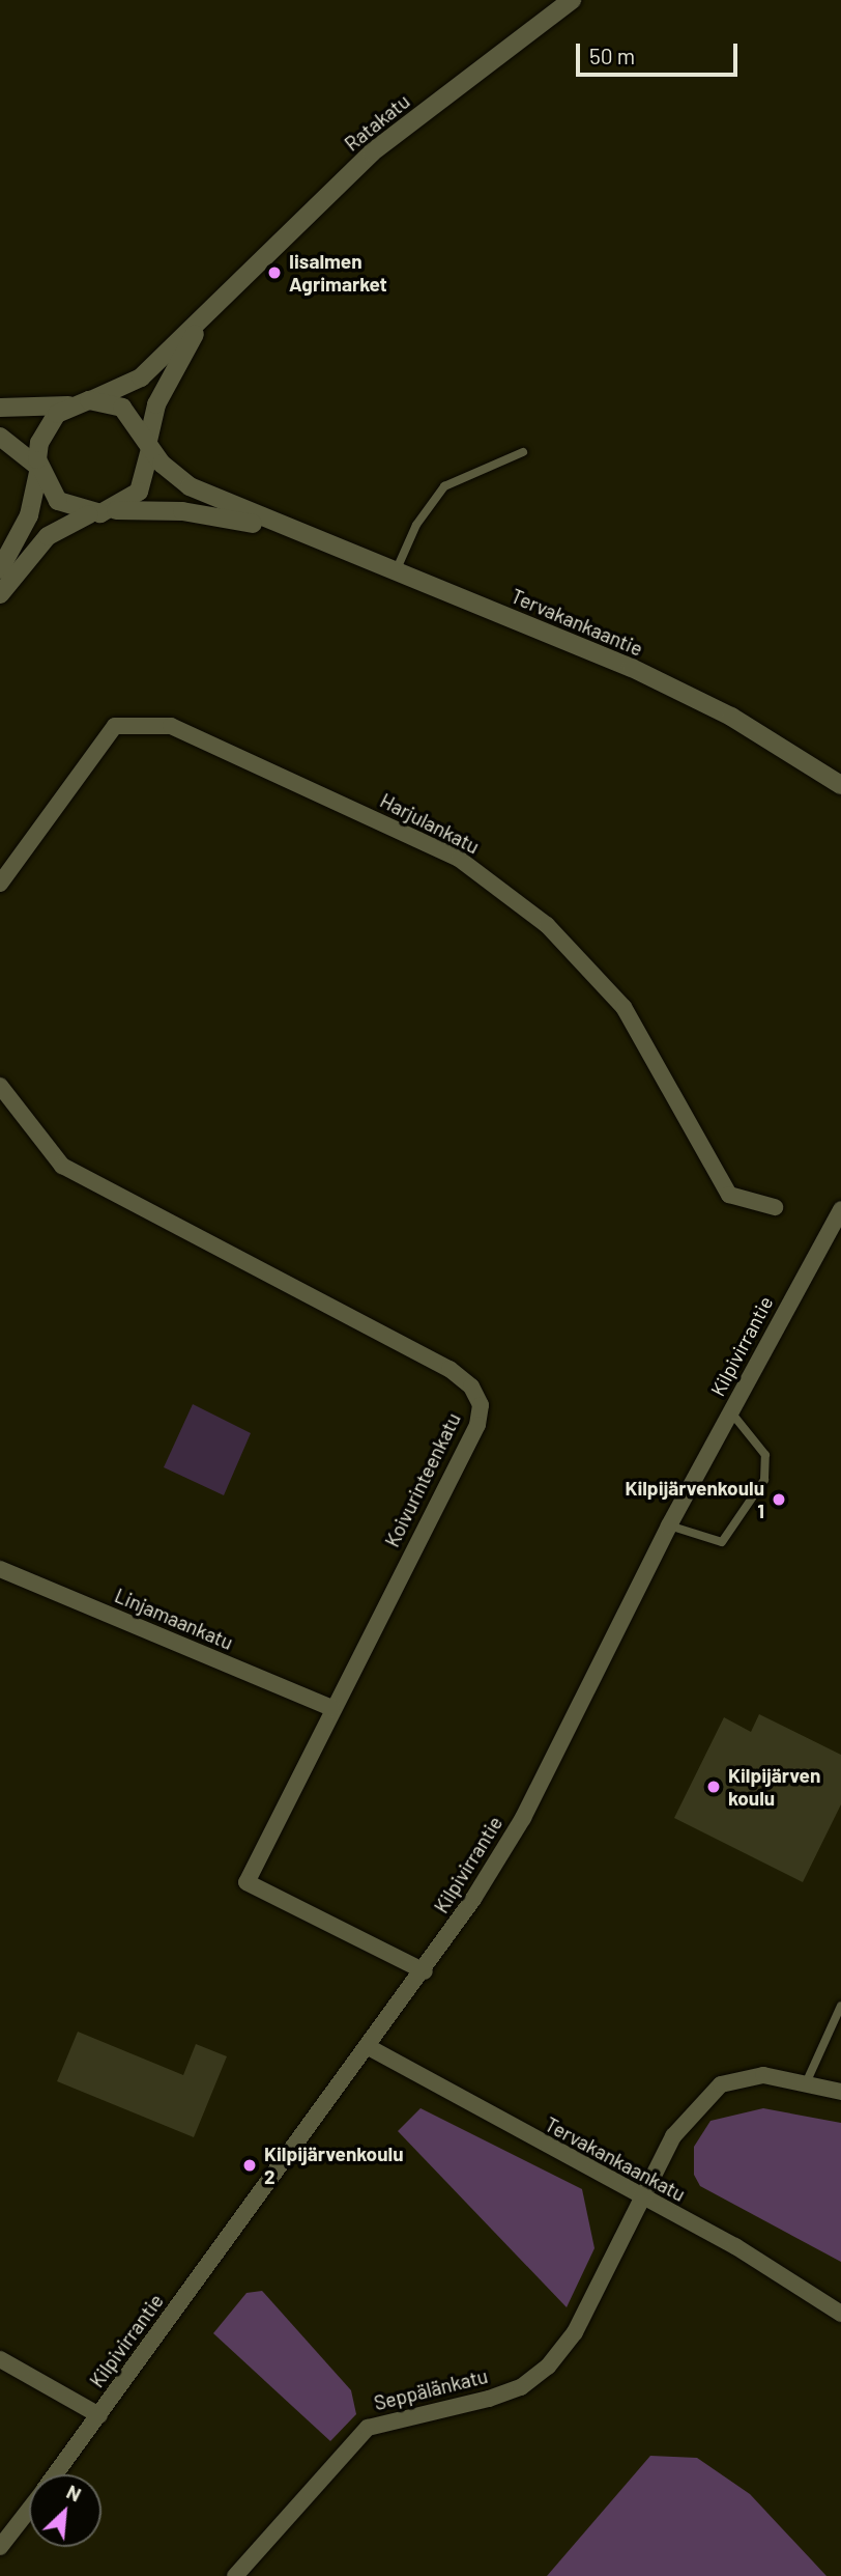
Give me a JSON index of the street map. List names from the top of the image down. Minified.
{"streets":{"street":["Ratakatu","Tervakankaantie","Harjulankatu","Kilpivirrantie","Koivurinteenkatu","Linjamaankatu","Tervakankaankatu","Seppälänkatu"]},"crossings":[["Ratakatu","Tervakankaantie"],["Kilpivirrantie","Koivurinteenkatu"],["Kilpivirrantie","Tervakankaankatu"],["Koivurinteenkatu","Linjamaankatu"],["Tervakankaankatu","Seppälänkatu"]],"places":["Iisalmen Agrimarket","Kilpijärvenkoulu 1","Kilpijärven koulu","Kilpijärvenkoulu 2"],"scale_bar":"50 m","north":"top right"}
